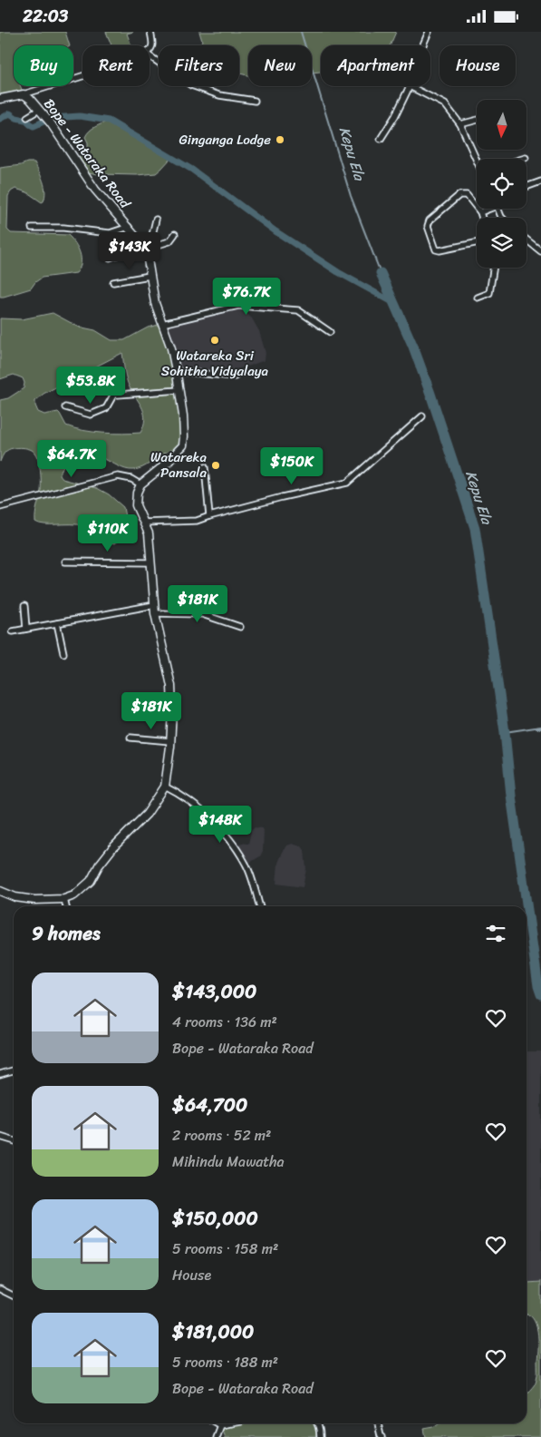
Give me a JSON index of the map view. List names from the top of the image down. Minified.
{"streets":{"street":["Bope - Wataraka Road"]},"water":["Kepu Ela"],"places":["Ginganga Lodge","Watareka Sri Sohitha Vidyalaya","Watareka Pansala"],"north":"bottom","page":{"status":"22:03","chip":["Buy","Rent","Filters","New","Apartment","House"],"price":["$143K","$76.7K","$53.8K","$64.7K","$150K","$110K","$181K","$181K","$148K"],"heading":"9 homes","list":[{"name":"$143,000","note":"4 rooms · 136 m² · Bope - Wataraka Road"},{"name":"$64,700","note":"2 rooms · 52 m² · Mihindu Mawatha"},{"name":"$150,000","note":"5 rooms · 158 m² · House"},{"name":"$181,000","note":"5 rooms · 188 m² · Bope - Wataraka Road"}]}}
